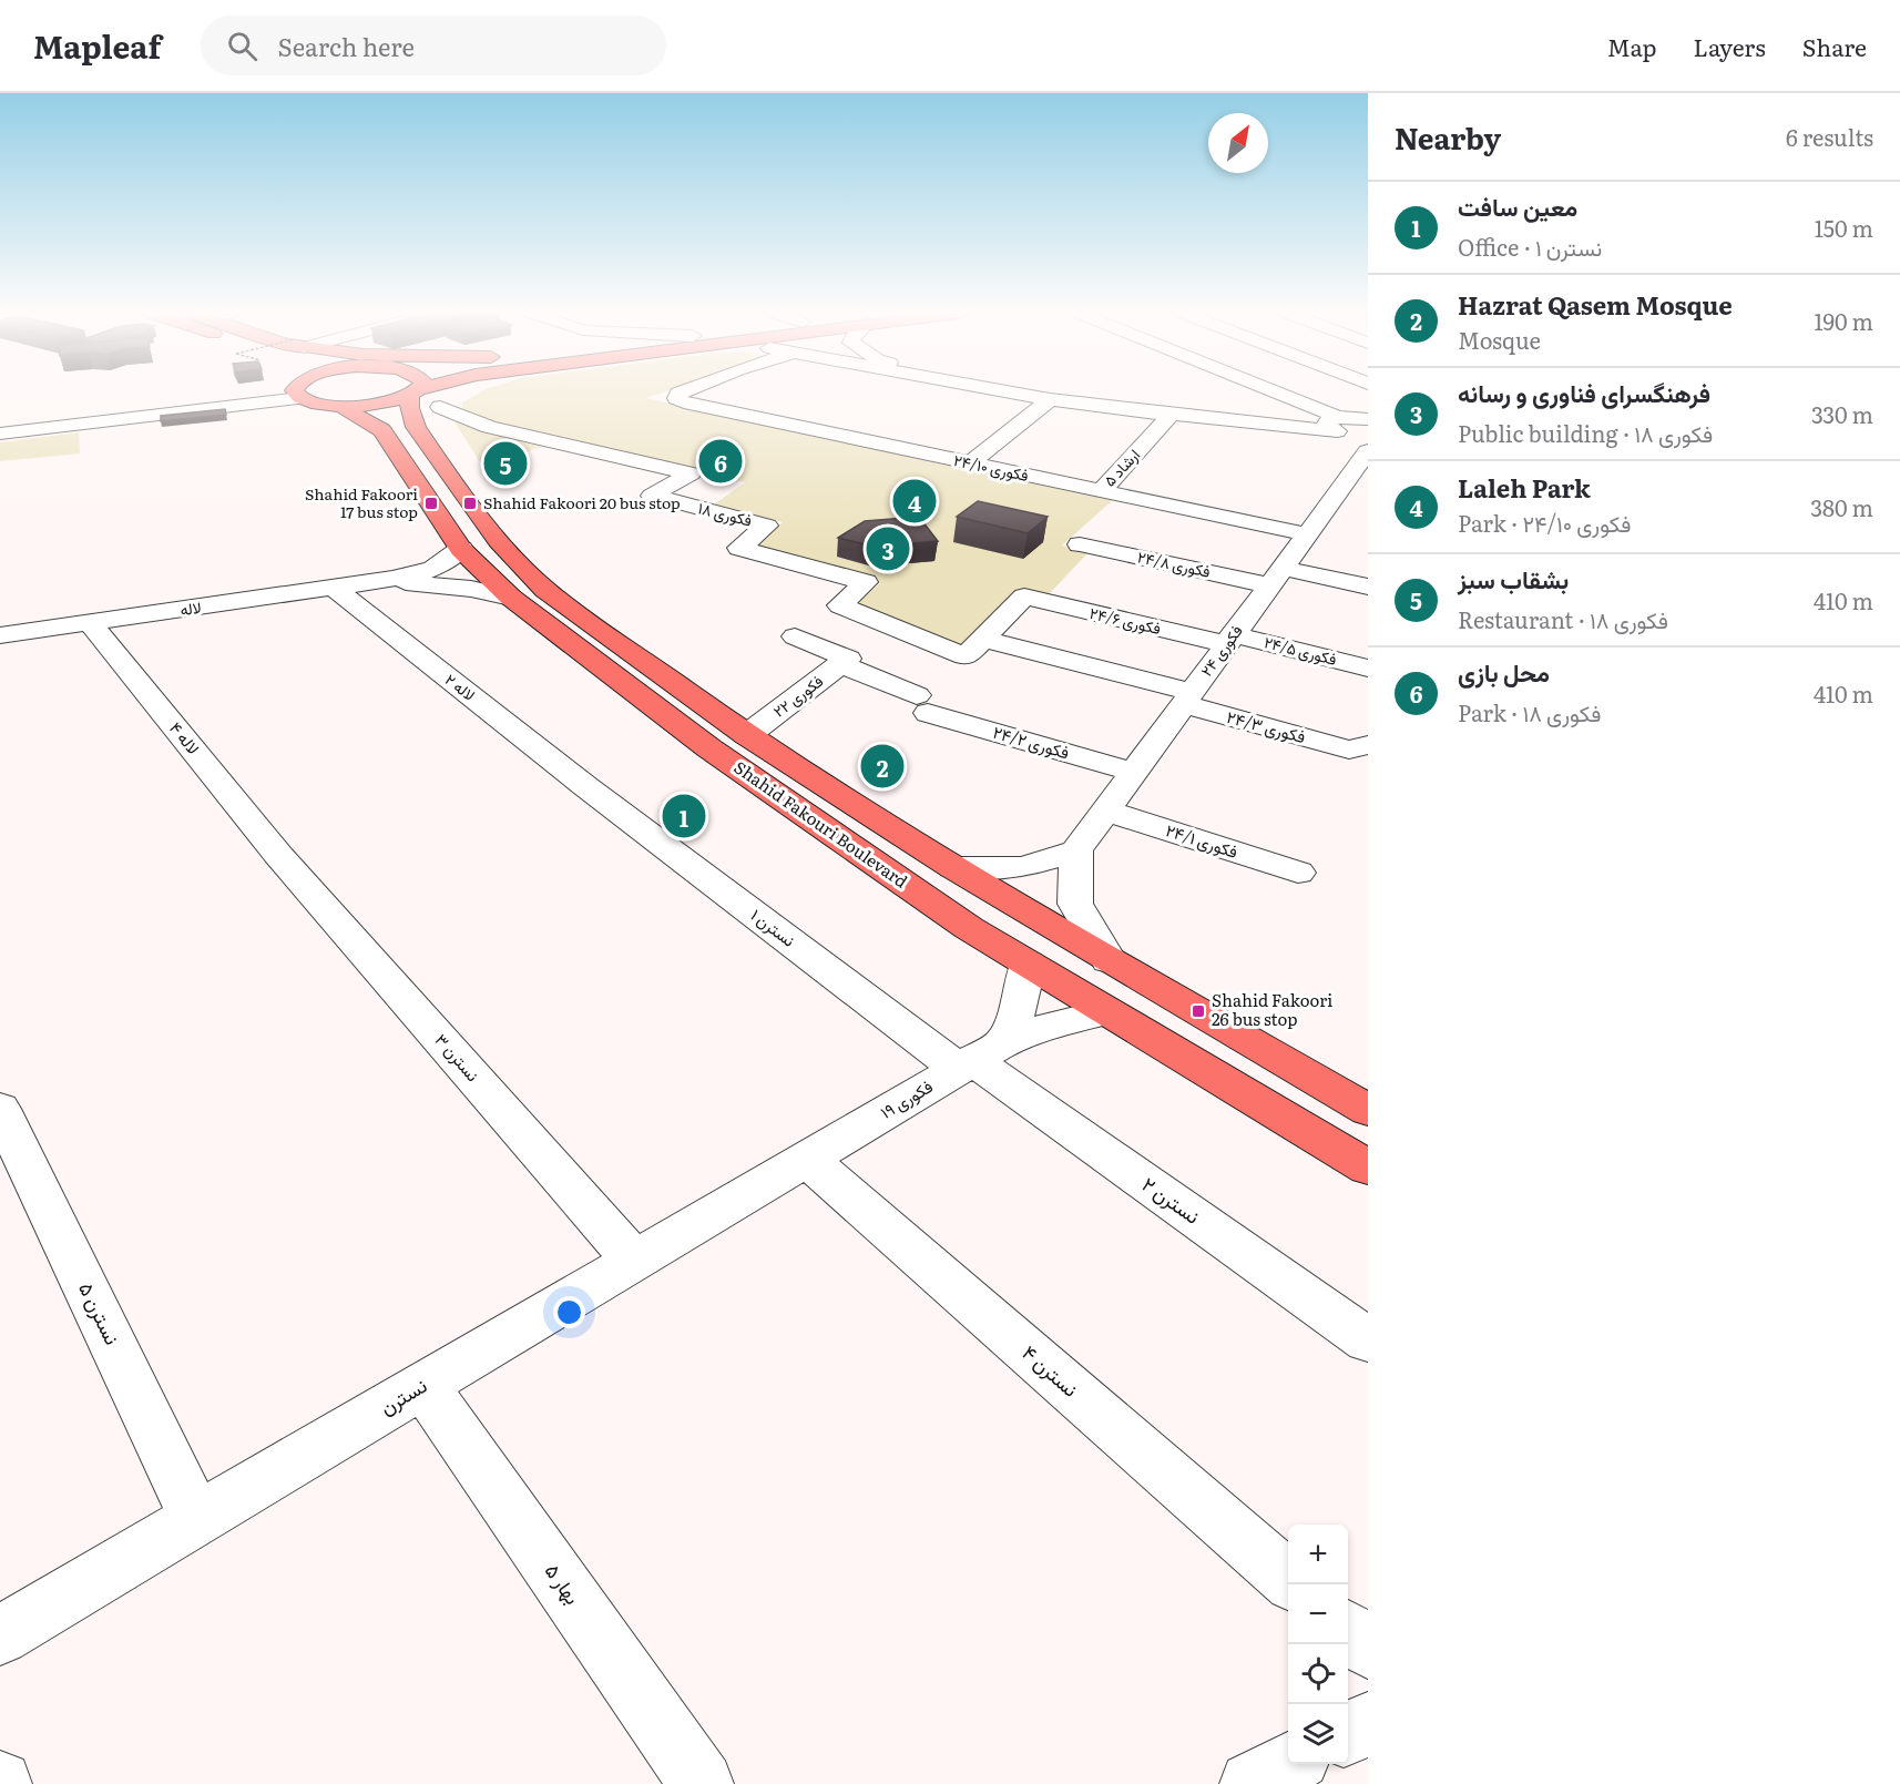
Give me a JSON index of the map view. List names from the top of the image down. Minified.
{"streets":{"main road":["Shahid Fakouri Boulevard"],"street":["فکوری ۲۴/۱۰","ارشاد ۵","فکوری ١٨","فکوری ۲۴/۸","لاله","فکوری ۲۴/۶","فکوری ۲۴","فکوری ۲۴/۵","لاله ۲","فکوری ۲۲","فکوری ۲۴/۳","لاله ۴","فکوری ۲۴/۲","فکوری ۲۴/۱","نسترن ۱","نسترن ۳","فکوری ۱۹","نسترن ۲","نسترن ۵","نسترن ۴","نسترن","بهار ۵"]},"crossings":[["فکوری ۲۴/۱۰","ارشاد ۵"],["فکوری ۲۴/۱۰","فکوری ۲۴"],["فکوری ١٨","فکوری ۲۴/۶"],["فکوری ١٨","فکوری ۲۴/۳"],["فکوری ۲۴/۸","فکوری ۲۴"],["لاله","لاله ۲"],["لاله","لاله ۴"],["لاله","Shahid Fakouri Boulevard"],["فکوری ۲۴/۶","فکوری ۲۴"],["فکوری ۲۴/۶","فکوری ۲۴/۵"],["فکوری ۲۴/۶","فکوری ۲۴/۳"],["فکوری ۲۴","فکوری ۲۴/۵"],["فکوری ۲۴","فکوری ۲۴/۳"],["فکوری ۲۴","فکوری ۲۴/۲"],["فکوری ۲۴","فکوری ۲۴/۱"],["لاله ۲","نسترن ۱"],["فکوری ۲۲","فکوری ۲۴/۲"],["فکوری ۲۲","Shahid Fakouri Boulevard"],["لاله ۴","نسترن ۳"],["Shahid Fakouri Boulevard","فکوری ۱۹"],["نسترن ۱","فکوری ۱۹"],["نسترن ۱","نسترن ۲"],["نسترن ۳","نسترن"],["فکوری ۱۹","نسترن ۲"],["فکوری ۱۹","نسترن ۴"],["فکوری ۱۹","نسترن"],["نسترن ۵","نسترن"],["نسترن ۴","نسترن"],["نسترن","بهار ۵"]],"places":{"transit":["Shahid Fakoori 17 bus stop","Shahid Fakoori 20 bus stop","Shahid Fakoori 26 bus stop"]},"north":"top right","page":{"header":"Mapleaf","search":"Search here","nav":["Map","Layers","Share"],"heading":["Nearby","6 results"],"list":[{"mark":"1","name":"معین سافت","note":"Office · نسترن ۱","value":"150 m"},{"mark":"2","name":"Hazrat Qasem Mosque","note":"Mosque","value":"190 m"},{"mark":"3","name":"فرهنگسرای فناوری و رسانه","note":"Public building · فکوری ١٨","value":"330 m"},{"mark":"4","name":"Laleh Park","note":"Park · فکوری ۲۴/۱۰","value":"380 m"},{"mark":"5","name":"بشقاب سبز","note":"Restaurant · فکوری ١٨","value":"410 m"},{"mark":"6","name":"محل بازی","note":"Park · فکوری ١٨","value":"410 m"}],"pins":["6","5","4","3","2","1"],"map_buttons":["+","−"]}}
